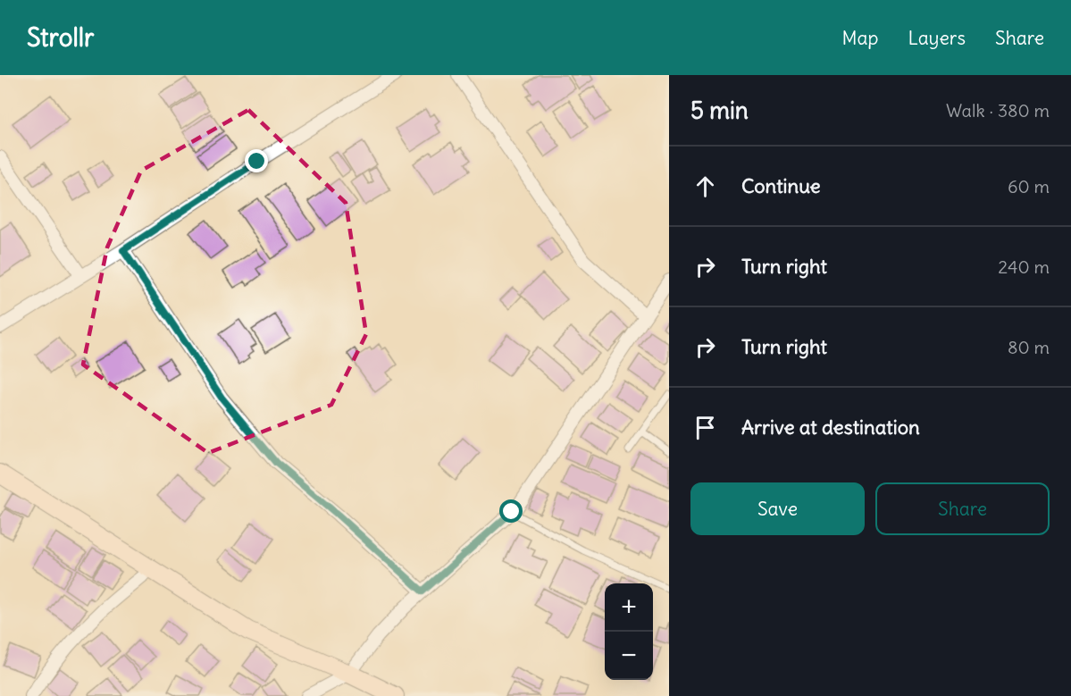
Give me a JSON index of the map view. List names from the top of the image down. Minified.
{"page":{"header":"Strollr","nav":["Map","Layers","Share"],"heading":["5 min","Walk · 380 m"],"list":[["Continue","60 m"],["Turn right","240 m"],["Turn right","80 m"],"Arrive at destination"],"buttons":["Save","Share"],"map_buttons":["+","−"]}}
